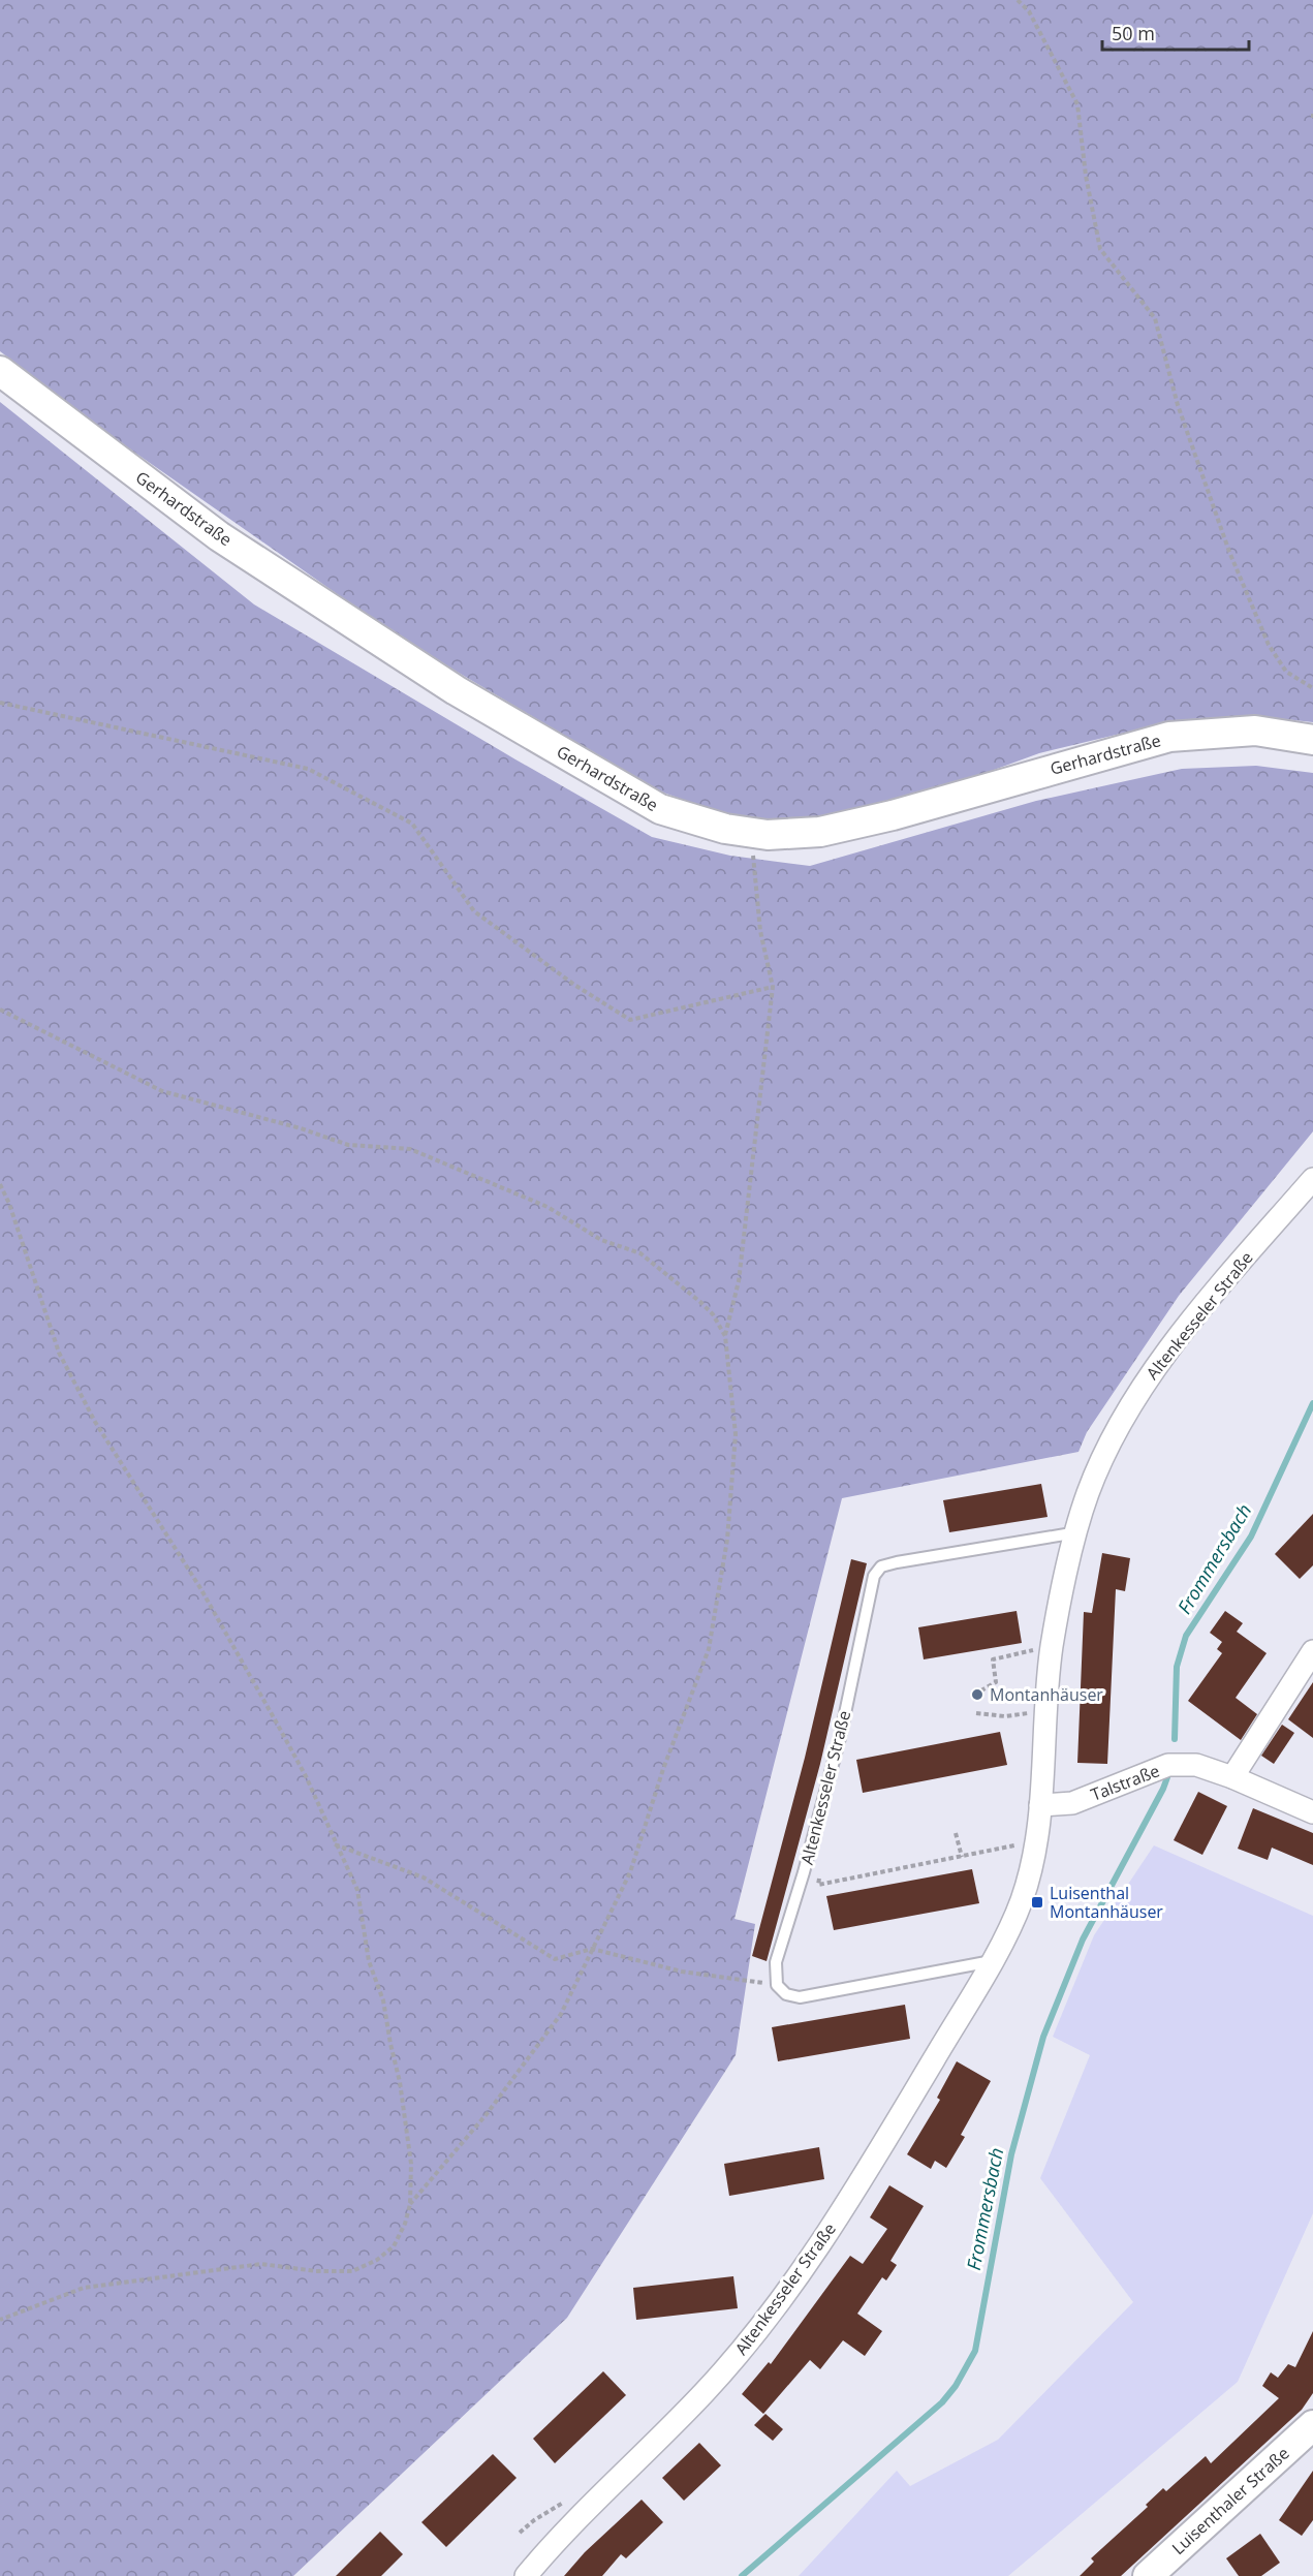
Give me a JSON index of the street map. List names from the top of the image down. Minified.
{"streets":{"street":["Gerhardstraße","Altenkesseler Straße","Talstraße","Luisenthaler Straße"]},"crossings":[["Altenkesseler Straße","Talstraße"]],"water":["Frommersbach"],"places":{"other":["Montanhäuser"],"transit":["Luisenthal Montanhäuser"]},"scale_bar":"50 m"}
